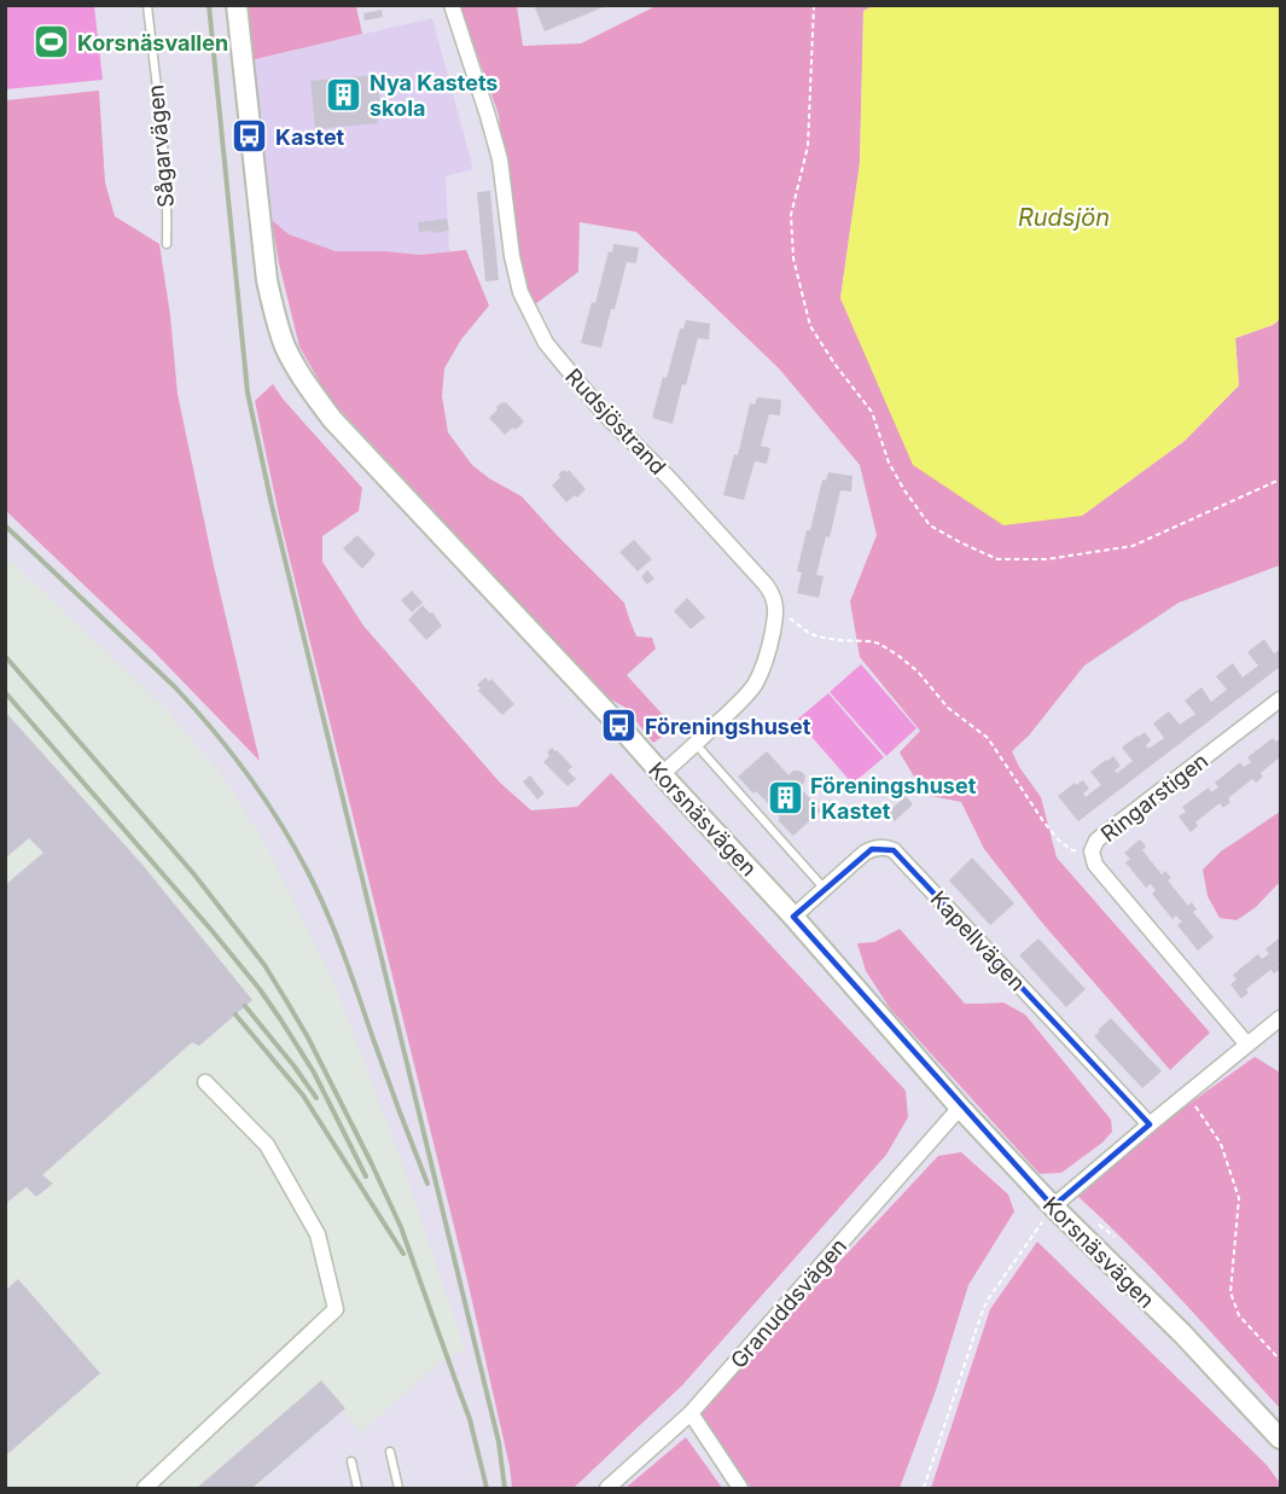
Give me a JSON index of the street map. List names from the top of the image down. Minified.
{"streets":{"street":["Rudsjöstrand","Ringarstigen","Korsnäsvägen","Kapellvägen","Granuddsvägen"],"lane":["Sågarvägen"]},"crossings":[["Korsnäsvägen","Kapellvägen"],["Korsnäsvägen","Granuddsvägen"]],"water":["Rudsjön"],"places":{"sports":["Korsnäsvallen"],"building":["Nya Kastets skola","Föreningshuset i Kastet"],"bus stop":["Kastet","Föreningshuset"]}}
